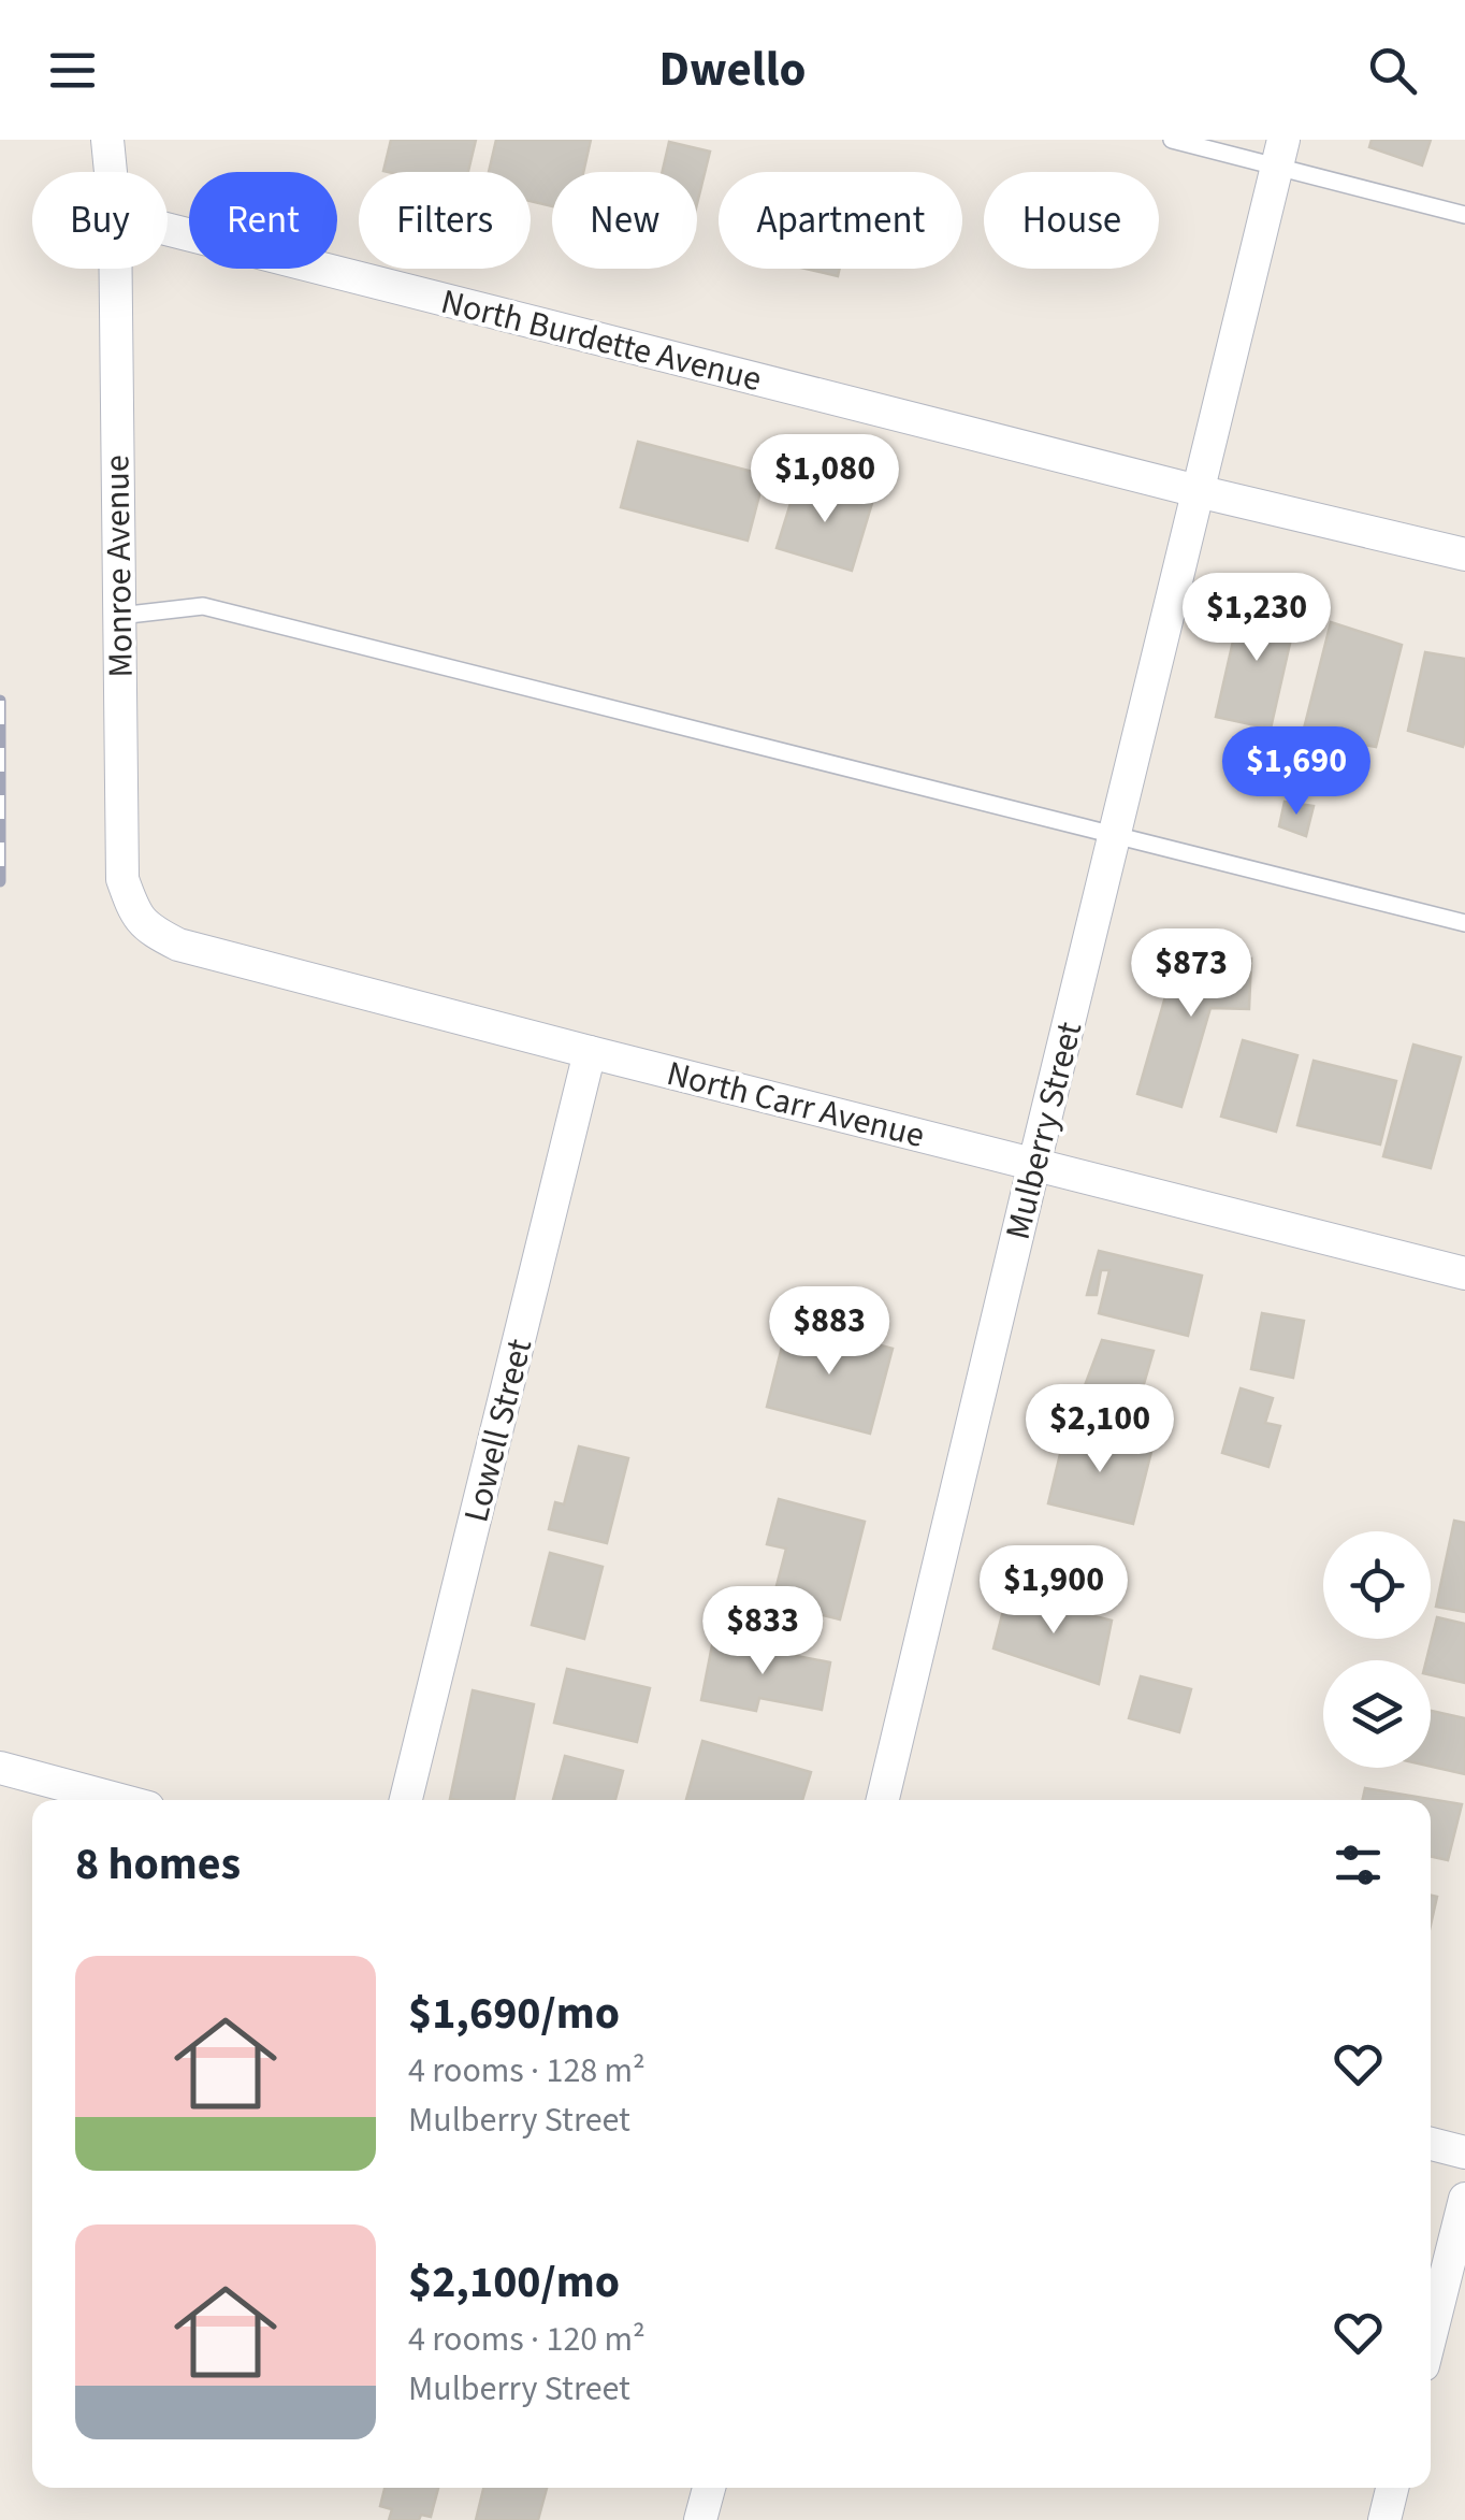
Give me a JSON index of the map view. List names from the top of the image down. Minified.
{"streets":{"street":["North Burdette Avenue","Monroe Avenue","North Carr Avenue","Mulberry Street","Lowell Street"]},"crossings":[["North Burdette Avenue","Mulberry Street"],["Monroe Avenue","North Carr Avenue"],["North Carr Avenue","Mulberry Street"],["North Carr Avenue","Lowell Street"]],"page":{"header":"Dwello","chip":["Buy","Rent","Filters","New","Apartment","House"],"price":["$1,080","$1,230","$1,690","$873","$883","$2,100","$1,900","$833"],"heading":"8 homes","list":[{"name":"$1,690/mo","note":"4 rooms · 128 m² · Mulberry Street"},{"name":"$2,100/mo","note":"4 rooms · 120 m² · Mulberry Street"}]}}
